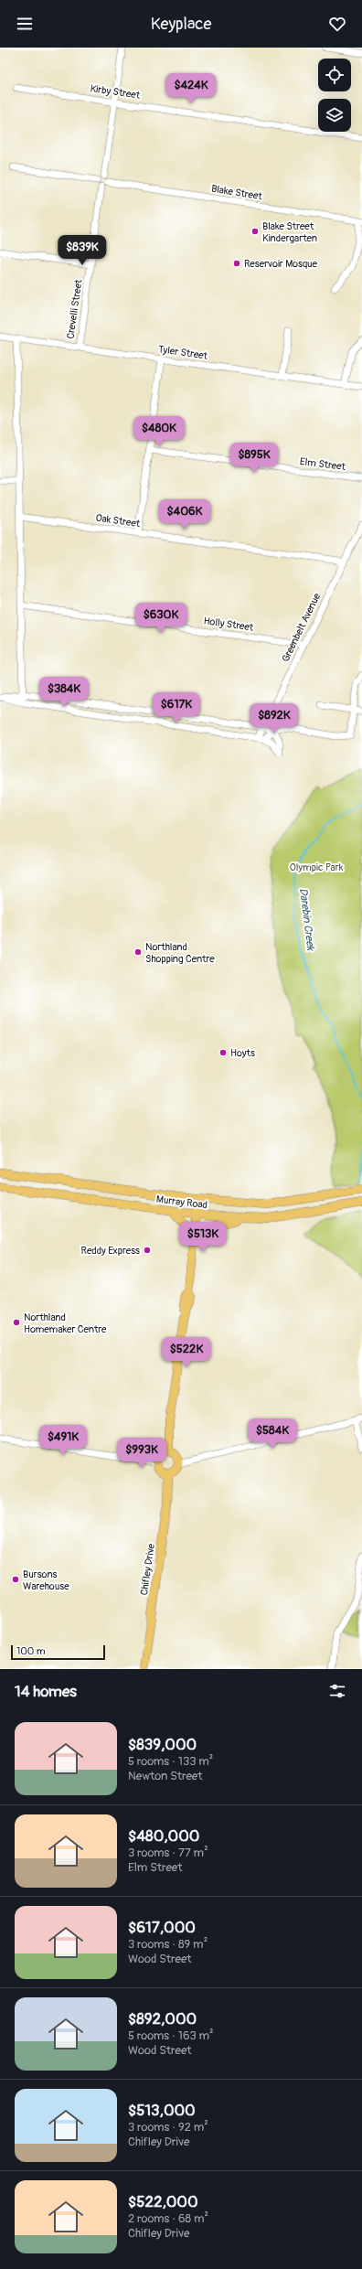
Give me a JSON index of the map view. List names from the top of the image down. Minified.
{"streets":{"main road":["Murray Road","Chifley Drive"],"street":["Kirby Street","Blake Street","Crevelli Street","Tyler Street","Elm Street","Oak Street","Holly Street","Greenbelt Avenue"]},"crossings":[["Blake Street","Crevelli Street"],["Crevelli Street","Tyler Street"],["Oak Street","Greenbelt Avenue"],["Holly Street","Greenbelt Avenue"]],"water":["Darebin Creek"],"parks":["Olympic Park"],"places":["Blake Street Kindergarten","Reservoir Mosque","Northland Shopping Centre","Hoyts","Reddy Express","Northland Homemaker Centre","Bursons Warehouse"],"scale_bar":"100 m","page":{"header":"Keyplace","price":["$424K","$839K","$480K","$895K","$406K","$630K","$384K","$617K","$892K","$513K","$522K","$584K","$491K","$993K"],"scale":"100 m","heading":"14 homes","list":[{"name":"$839,000","note":"5 rooms · 133 m² · Newton Street"},{"name":"$480,000","note":"3 rooms · 77 m² · Elm Street"},{"name":"$617,000","note":"3 rooms · 89 m² · Wood Street"},{"name":"$892,000","note":"5 rooms · 163 m² · Wood Street"},{"name":"$513,000","note":"3 rooms · 92 m² · Chifley Drive"},{"name":"$522,000","note":"2 rooms · 68 m² · Chifley Drive"}]}}
